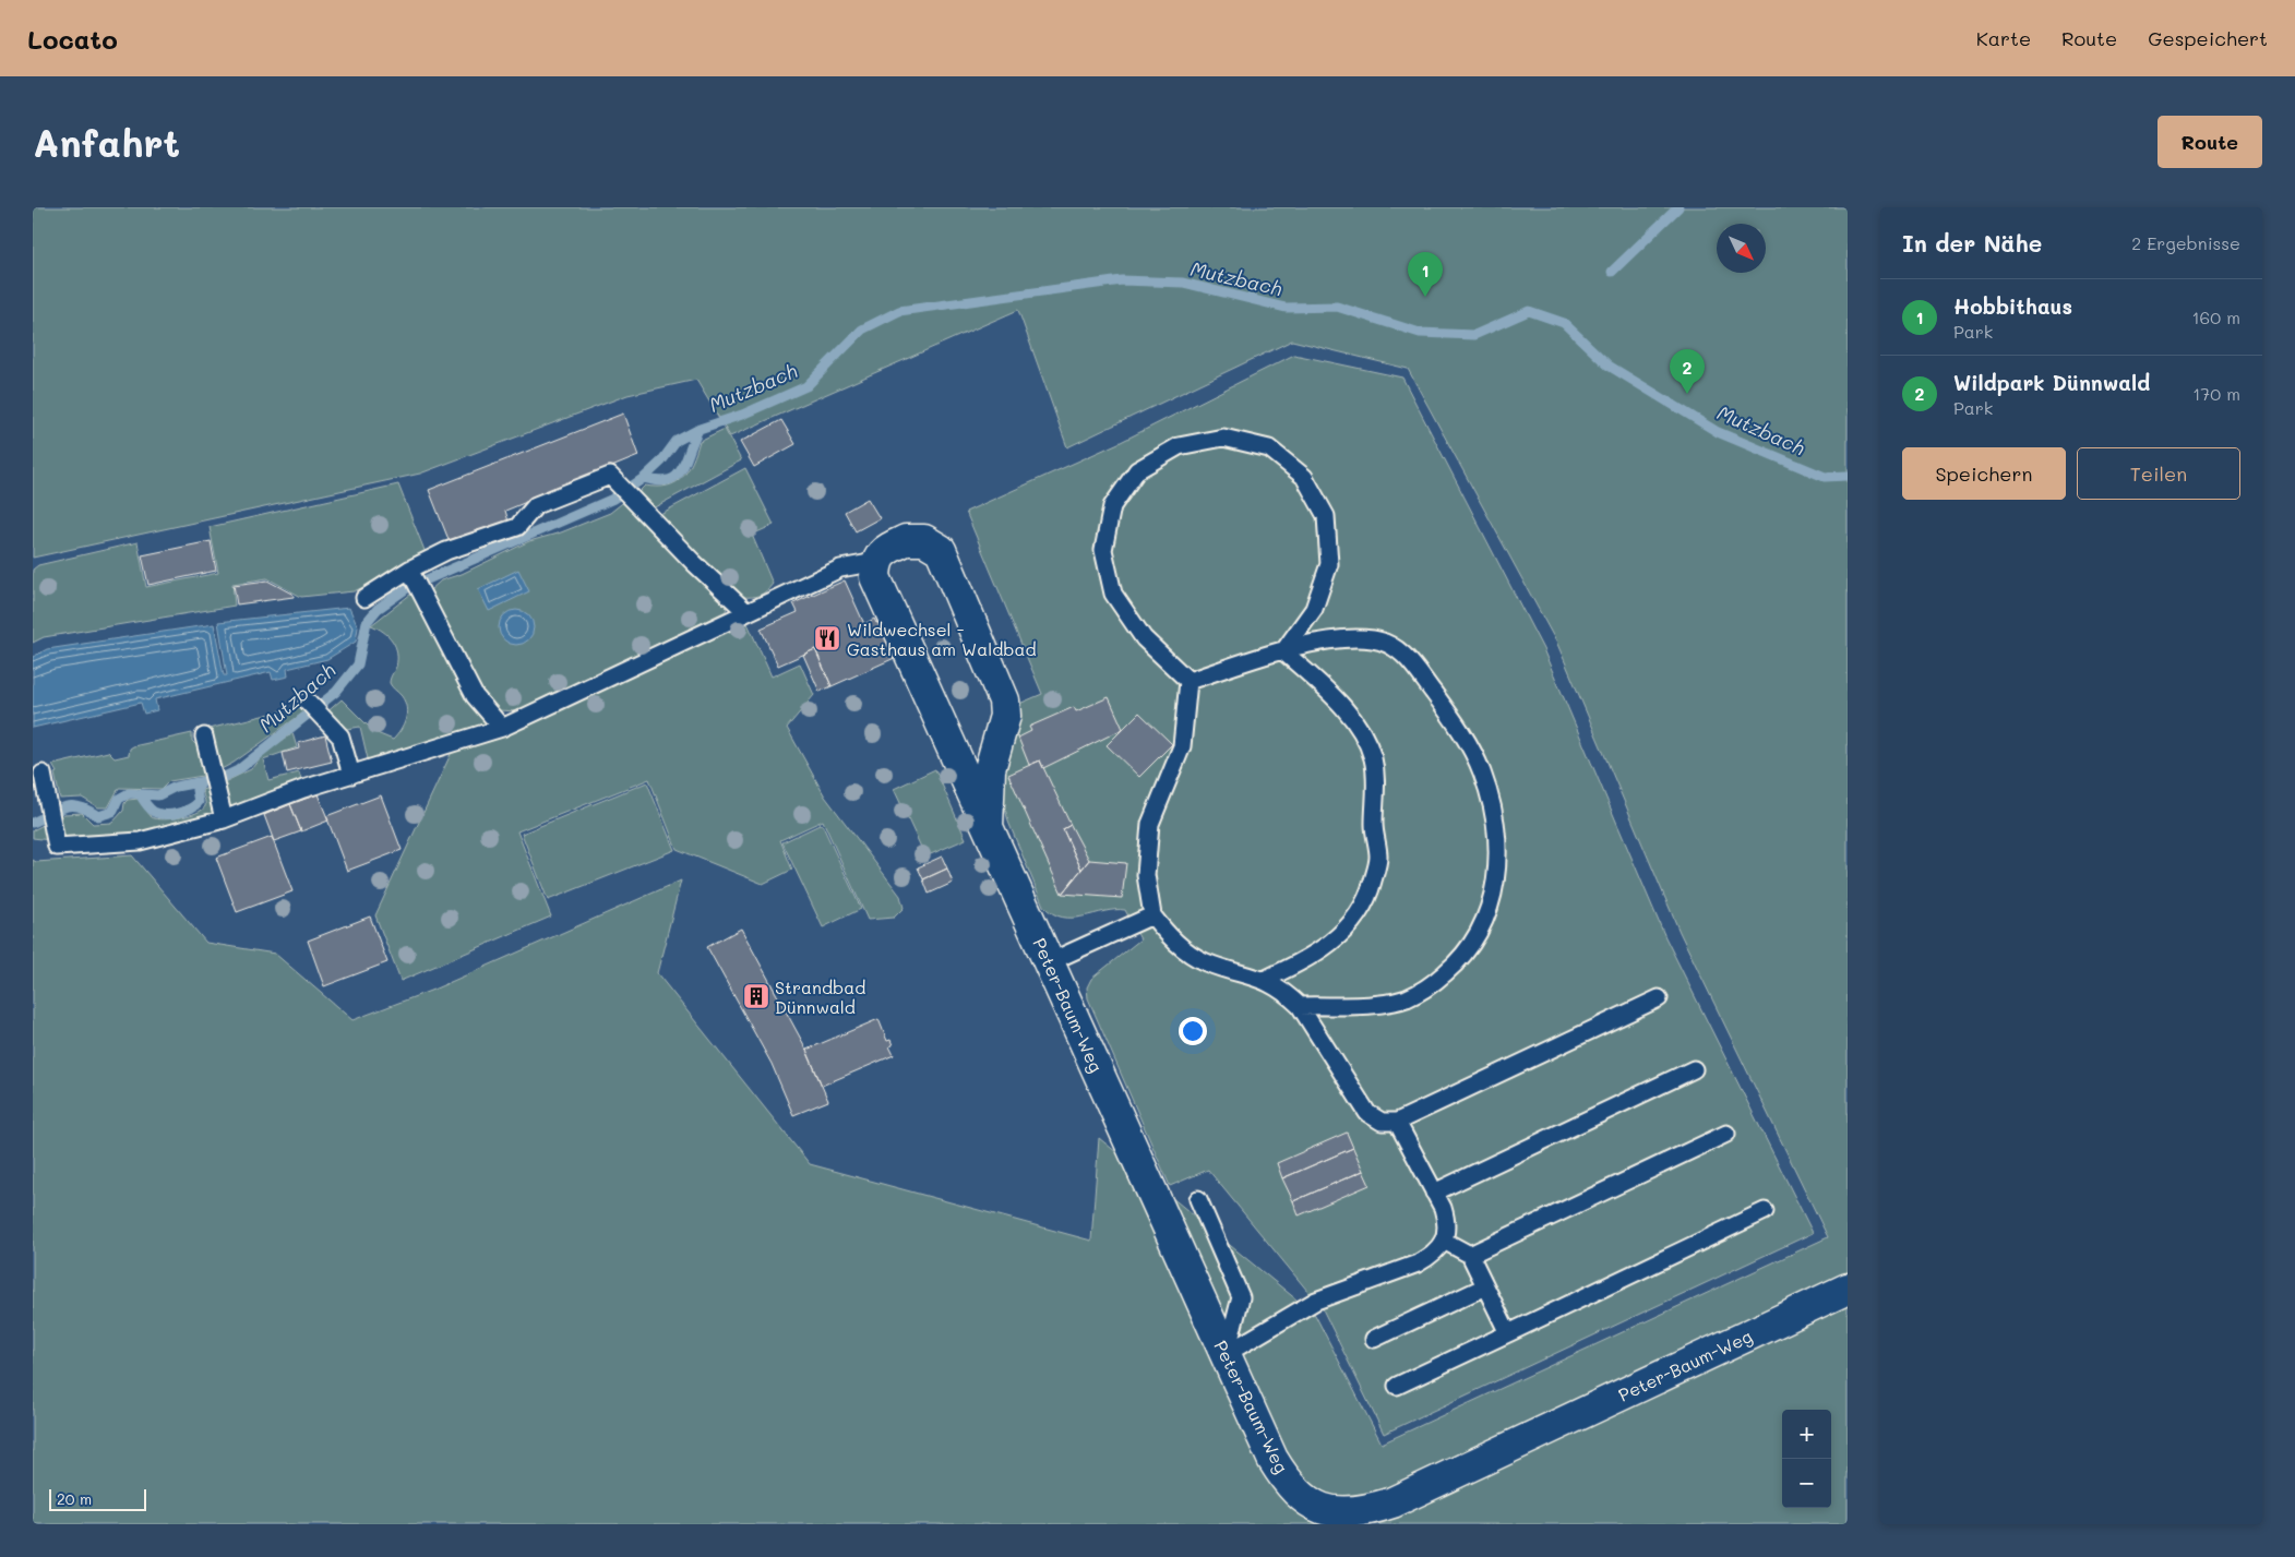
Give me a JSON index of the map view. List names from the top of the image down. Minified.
{"streets":{"street":["Peter-Baum-Weg"]},"water":["Mutzbach"],"places":{"restaurant":["Wildwechsel - Gasthaus am Waldbad"],"building":["Strandbad Dünnwald"]},"scale_bar":"20 m","north":"bottom right","page":{"header":"Locato","nav":["Karte","Route","Gespeichert"],"buttons":["Route",["Speichern","Teilen"]],"title":"Anfahrt","heading":["In der Nähe","2 Ergebnisse"],"pins":["1","2"],"list":[{"mark":"1","name":"Hobbithaus","note":"Park","value":"160 m"},{"mark":"2","name":"Wildpark Dünnwald","note":"Park","value":"170 m"}],"map_buttons":["+","−"],"scale":"20 m"}}
